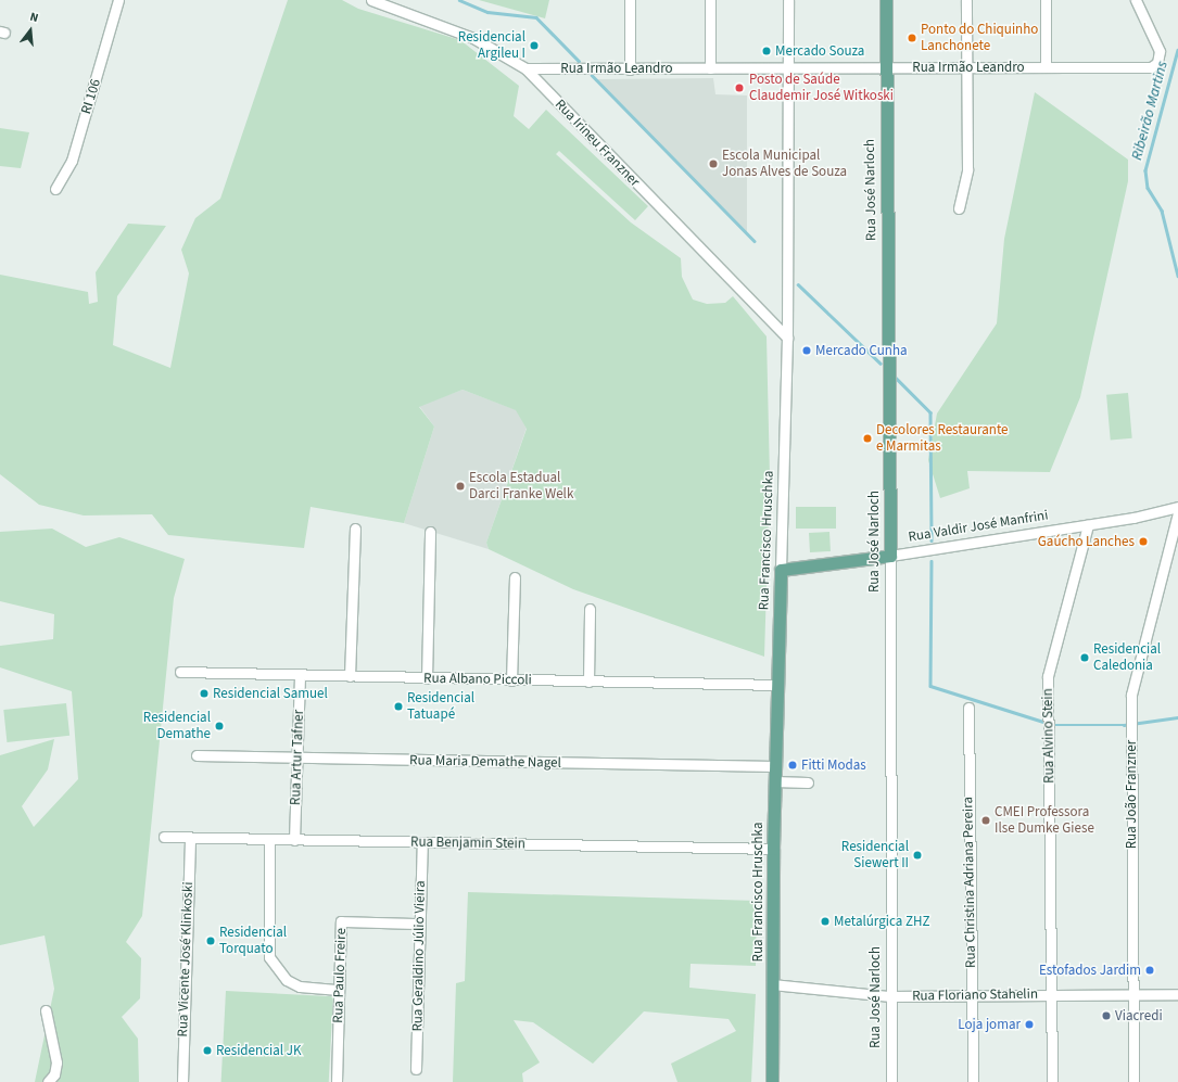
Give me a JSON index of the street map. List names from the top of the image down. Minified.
{"streets":{"main road":["Rua José Narloch","Rua Valdir José Manfrini","Rua Francisco Hruschka"],"street":["Rua Irmão Leandro","RI 106","Rua Irineu Franzner","Rua Albano Piccoli","Rua Alvino Stein","Rua Artur Tafner","Rua Maria Demathe Nagel","Rua João Franzner","Rua Benjamin Stein","Rua Christina Adriana Pereira","Rua Geraldino Júlio Vieira","Rua Vicente José Klinkoski","Rua Paulo Freire","Rua Floriano Stahelin"]},"crossings":[["Rua Irmão Leandro","Rua Irineu Franzner"],["Rua Irmão Leandro","Rua José Narloch"],["Rua Irmão Leandro","Rua Francisco Hruschka"],["Rua Irineu Franzner","Rua Francisco Hruschka"],["Rua José Narloch","Rua Valdir José Manfrini"],["Rua José Narloch","Rua Floriano Stahelin"],["Rua Valdir José Manfrini","Rua Francisco Hruschka"],["Rua Valdir José Manfrini","Rua Alvino Stein"],["Rua Francisco Hruschka","Rua Albano Piccoli"],["Rua Francisco Hruschka","Rua Maria Demathe Nagel"],["Rua Francisco Hruschka","Rua Benjamin Stein"],["Rua Francisco Hruschka","Rua Floriano Stahelin"],["Rua Albano Piccoli","Rua Artur Tafner"],["Rua Alvino Stein","Rua Floriano Stahelin"],["Rua Artur Tafner","Rua Maria Demathe Nagel"],["Rua Artur Tafner","Rua Benjamin Stein"],["Rua João Franzner","Rua Floriano Stahelin"],["Rua Benjamin Stein","Rua Geraldino Júlio Vieira"],["Rua Benjamin Stein","Rua Vicente José Klinkoski"],["Rua Christina Adriana Pereira","Rua Floriano Stahelin"],["Rua Geraldino Júlio Vieira","Rua Paulo Freire"]],"water":["Ribeirão Martins"],"places":["Ponto do Chiquinho Lanchonete","Residencial Argileu I","Mercado Souza","Posto de Saúde Claudemir José Witkoski","Escola Municipal Jonas Alves de Souza","Mercado Cunha","Decolores Restaurante e Marmitas","Escola Estadual Darci Franke Welk","Gaúcho Lanches","Residencial Caledonia","Residencial Samuel","Residencial Tatuapé","Residencial Demathe","Fitti Modas","CMEI Professora Ilse Dumke Giese","Residencial Siewert II","Metalúrgica ZHZ","Residencial Torquato","Estofados Jardim","Viacredi","Loja jomar","Residencial JK"],"north":"top"}
